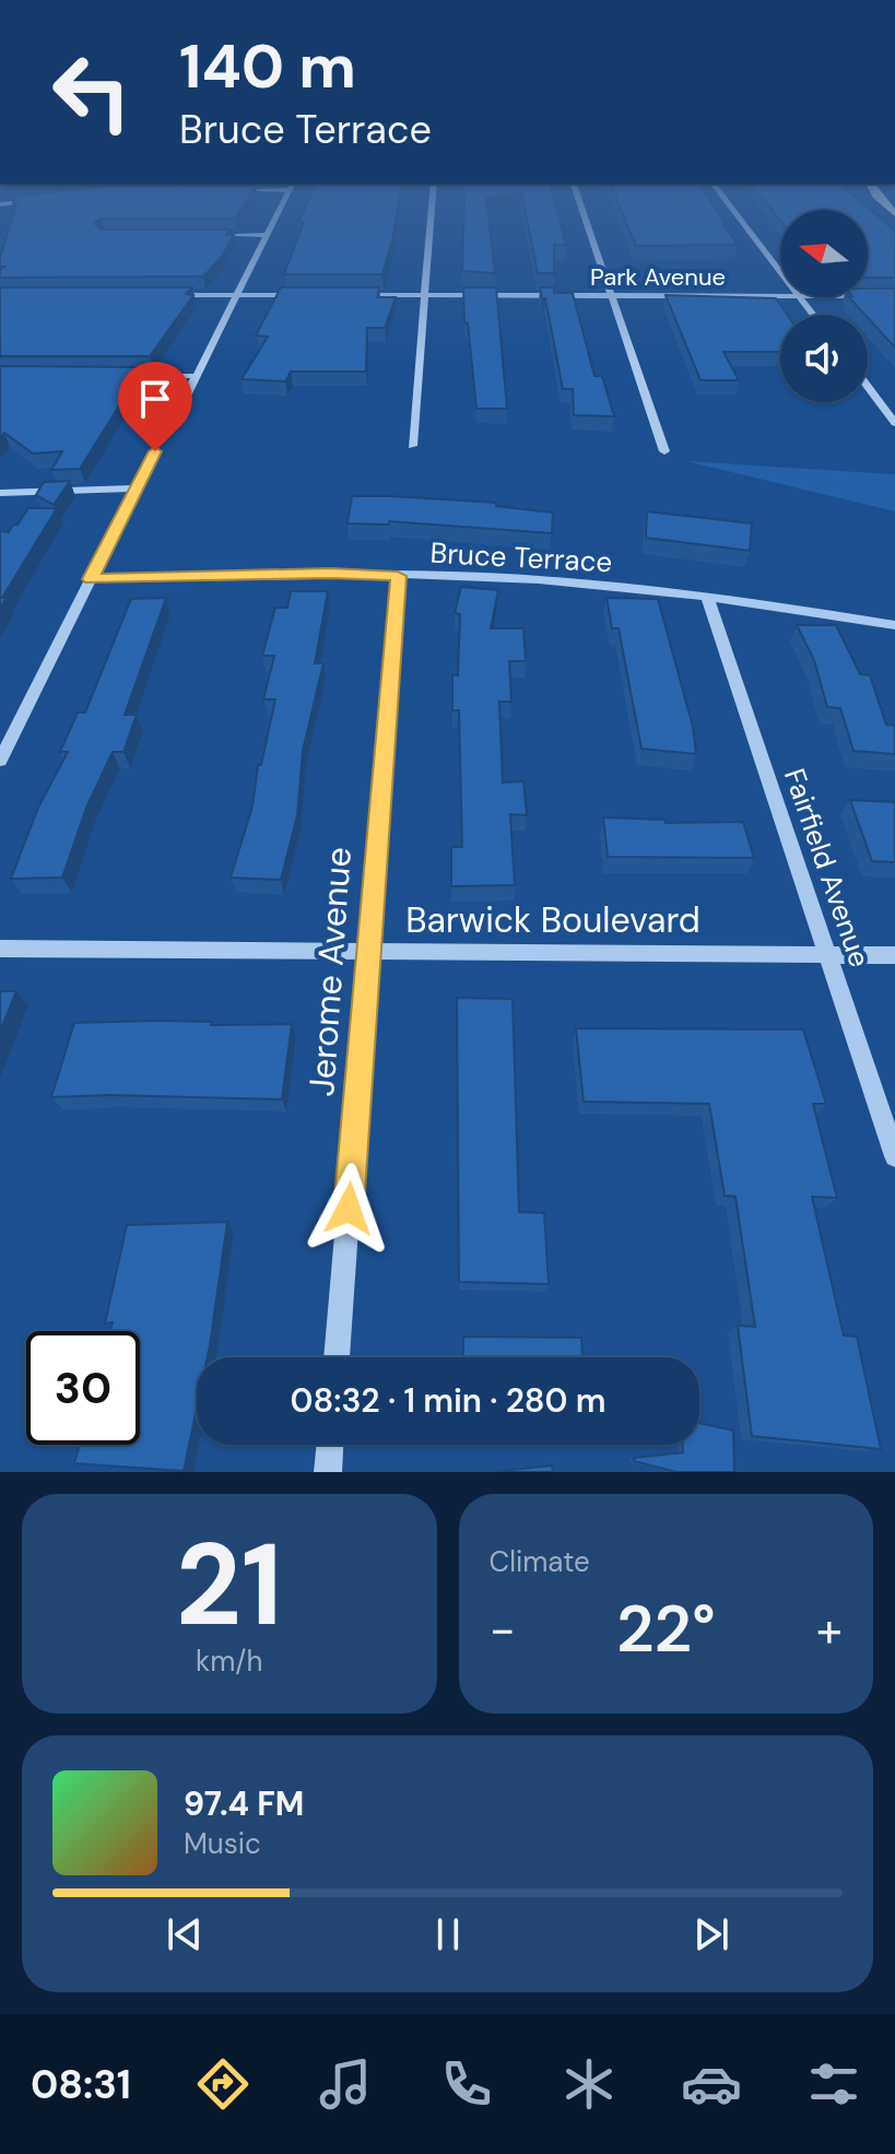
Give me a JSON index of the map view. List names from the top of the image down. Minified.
{"streets":{"street":["Park Avenue","Bruce Terrace","Fairfield Avenue","Barwick Boulevard","Jerome Avenue"]},"crossings":[["Bruce Terrace","Fairfield Avenue"],["Bruce Terrace","Jerome Avenue"],["Fairfield Avenue","Barwick Boulevard"],["Barwick Boulevard","Jerome Avenue"]],"north":"left","page":{"turn":["140 m","Bruce Terrace"],"limit":"30","trip":"08:32 · 1 min · 280 m","tile":[["21","km/h"],"Climate"],"heat":["−","22°","+"],"song":["97.4 FM","Music"],"tabs":"08:31"}}
